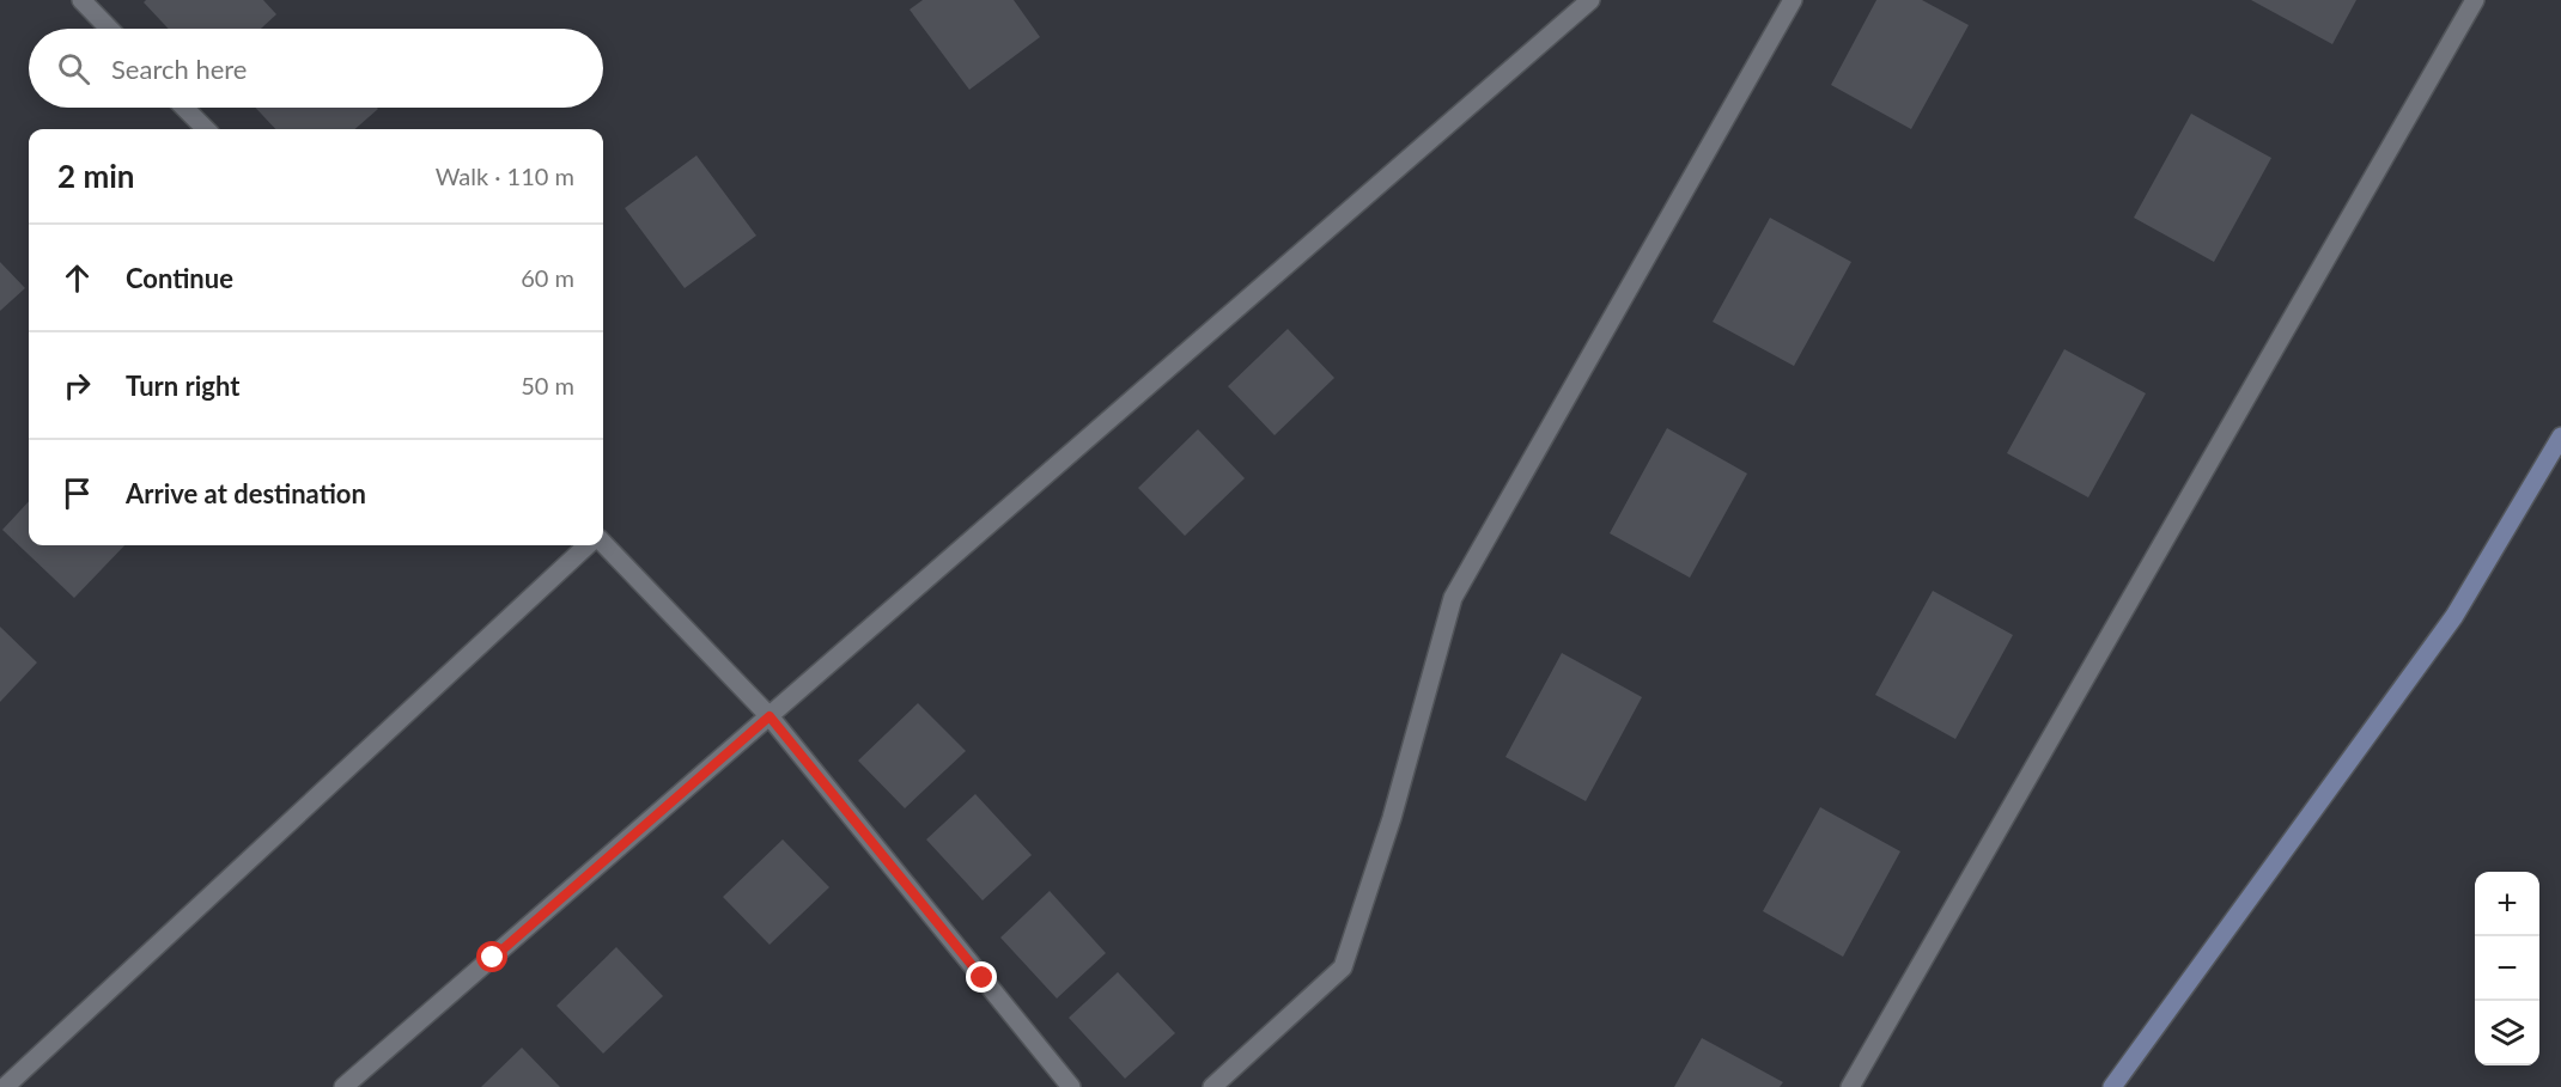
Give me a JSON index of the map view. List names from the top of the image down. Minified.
{"page":{"search":"Search here","heading":["2 min","Walk · 110 m"],"list":[["Continue","60 m"],["Turn right","50 m"],"Arrive at destination"],"map_buttons":["+","−"]}}
